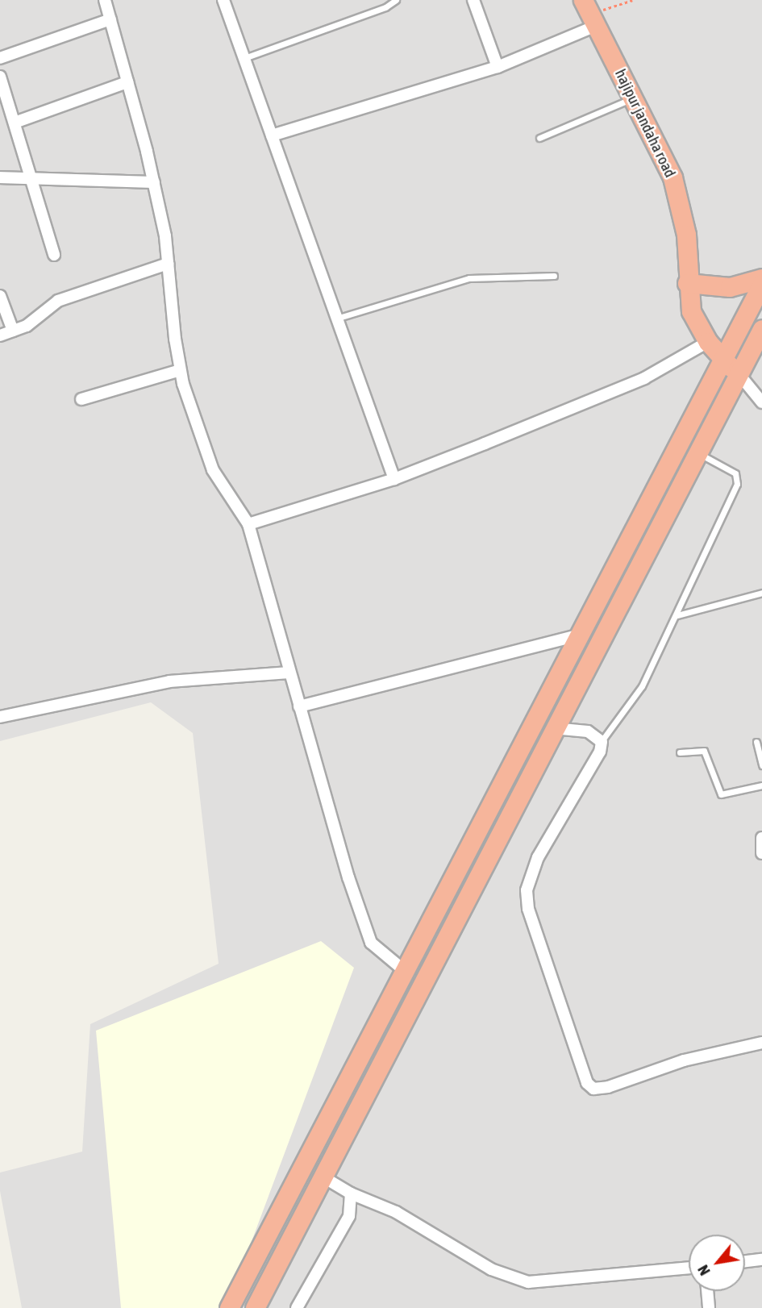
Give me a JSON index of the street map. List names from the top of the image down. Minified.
{"streets":{"highway":["hajipur jandaha road"]},"north":"bottom left"}
